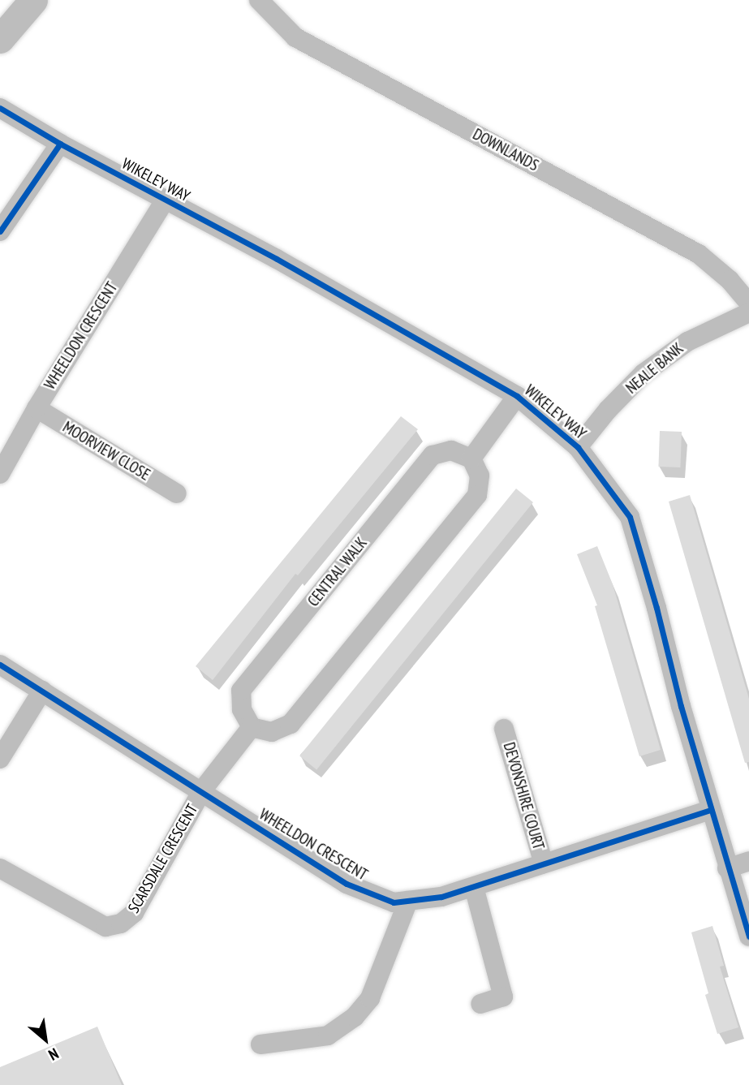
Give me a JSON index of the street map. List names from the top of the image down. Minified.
{"streets":{"street":["DOWNLANDS","WIKELEY WAY","WHEELDON CRESCENT","NEALE BANK","MOORVIEW CLOSE","CENTRAL WALK","DEVONSHIRE COURT","SCARSDALE CRESCENT"]},"crossings":[["WIKELEY WAY","WHEELDON CRESCENT"],["WIKELEY WAY","NEALE BANK"],["WHEELDON CRESCENT","MOORVIEW CLOSE"],["WHEELDON CRESCENT","DEVONSHIRE COURT"],["WHEELDON CRESCENT","SCARSDALE CRESCENT"]],"north":"bottom right"}
